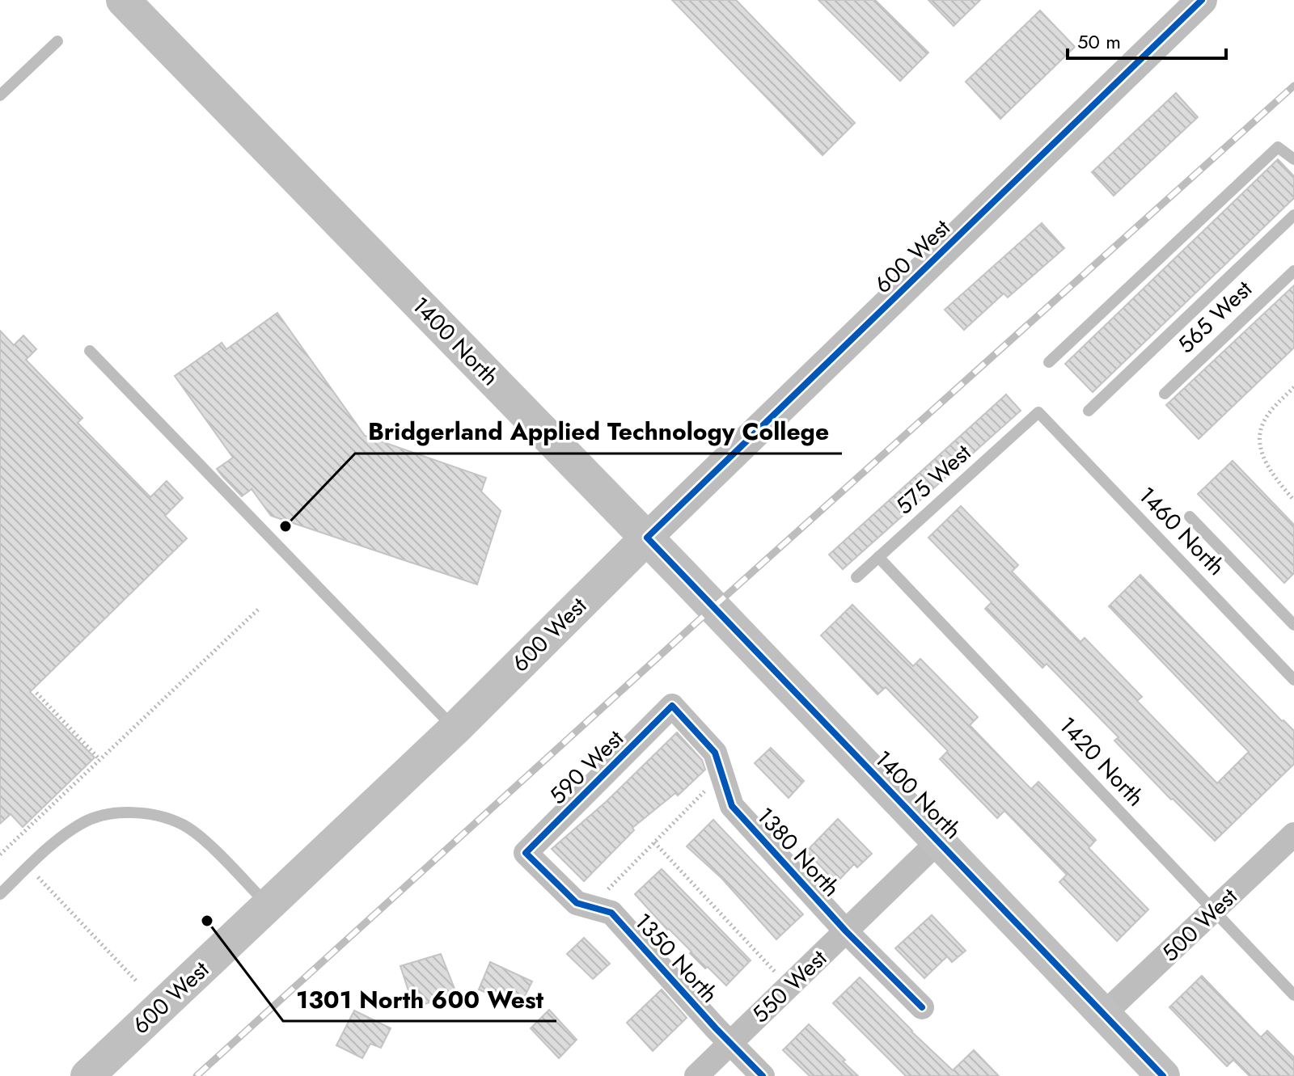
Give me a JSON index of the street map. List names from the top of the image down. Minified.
{"streets":{"main road":["600 West","1400 North"],"street":["590 West","1380 North","500 West","1350 North","550 West"],"lane":["565 West","575 West","1460 North","1420 North"]},"crossings":[["600 West","1400 North"],["1400 North","500 West"],["1400 North","550 West"],["575 West","1460 North"],["575 West","1420 North"],["1420 North","500 West"],["590 West","1380 North"],["590 West","1350 North"],["1380 North","550 West"],["1350 North","550 West"]],"places":["Bridgerland Applied Technology College","1301 North 600 West"],"scale_bar":"50 m"}
